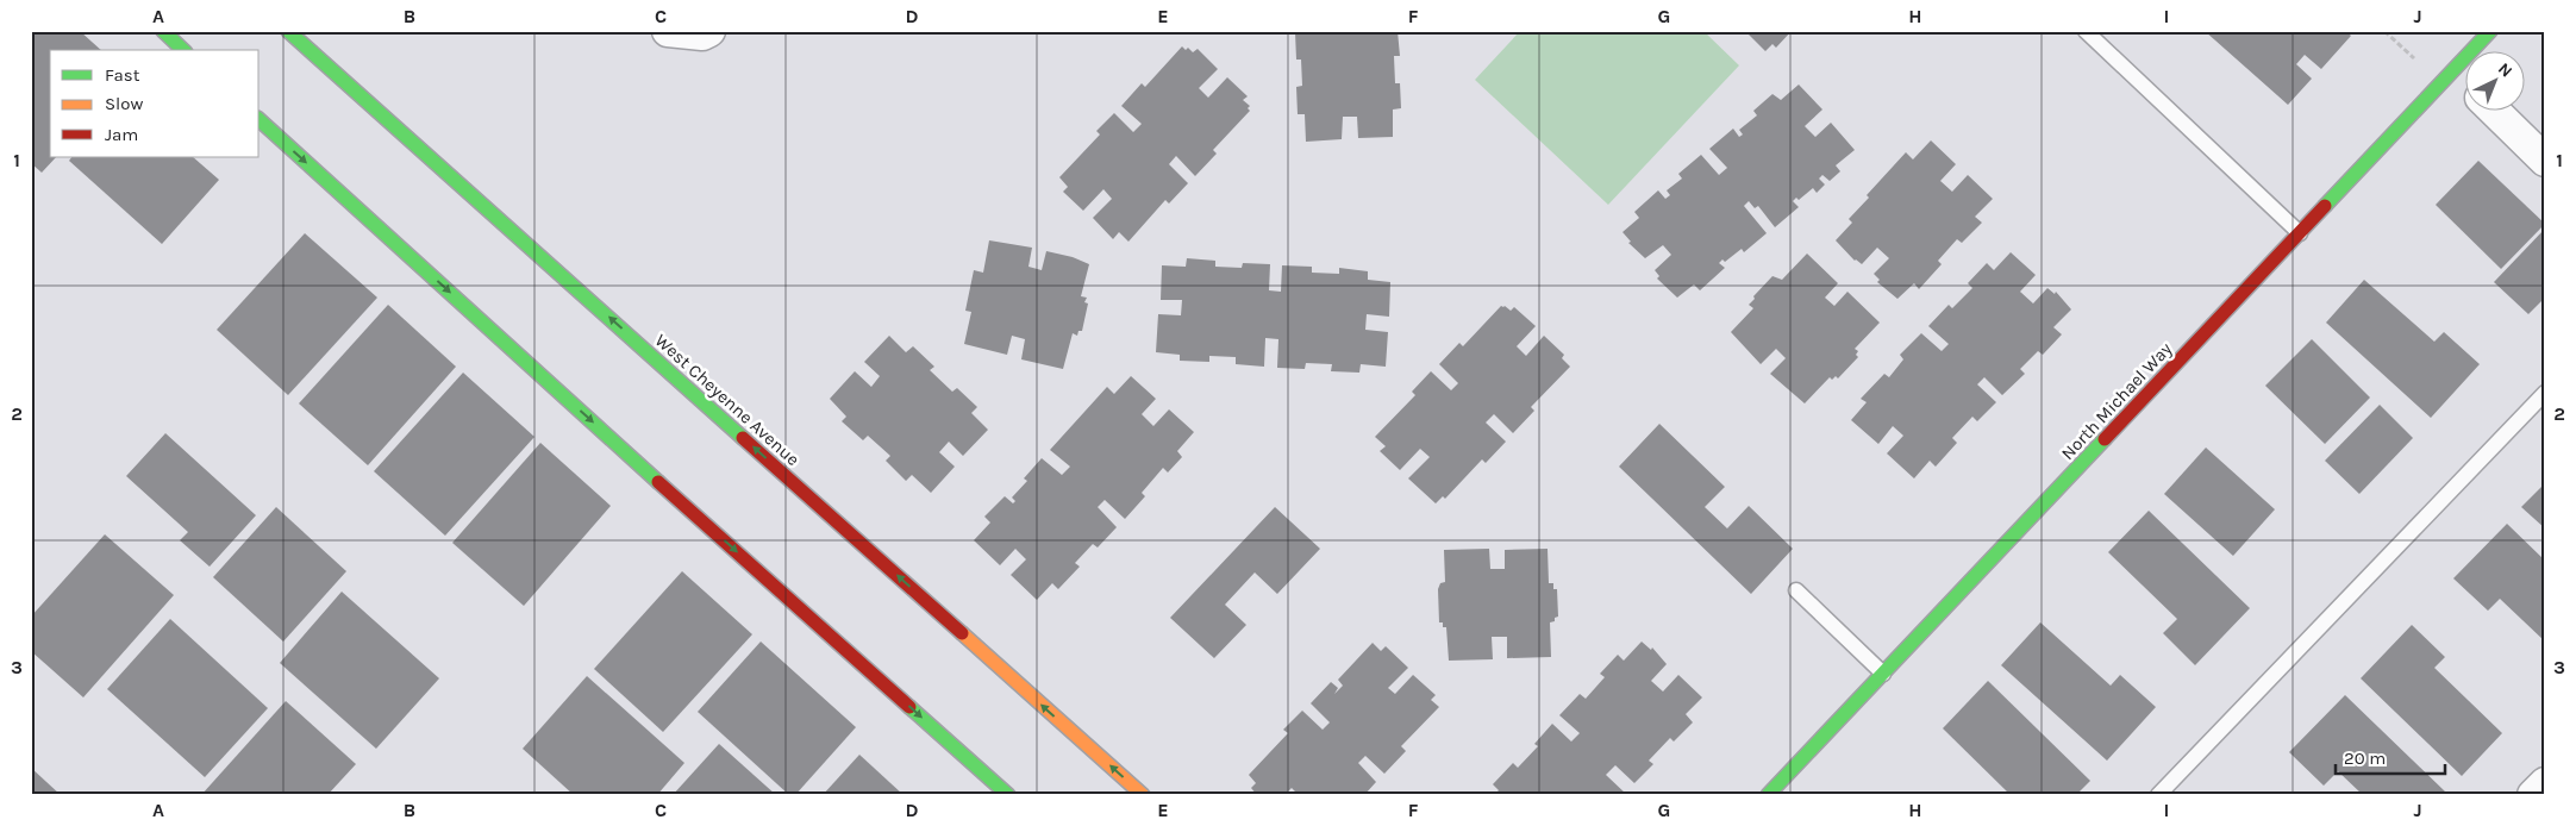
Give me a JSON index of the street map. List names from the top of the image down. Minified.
{"streets":{"main road":["West Cheyenne Avenue","North Michael Way"]},"legend":["Fast","Slow","Jam"],"scale_bar":"20 m","north":"top right","grid":{"columns":["A","B","C","D","E","F","G","H","I","J"],"rows":["1","2","3"]}}
